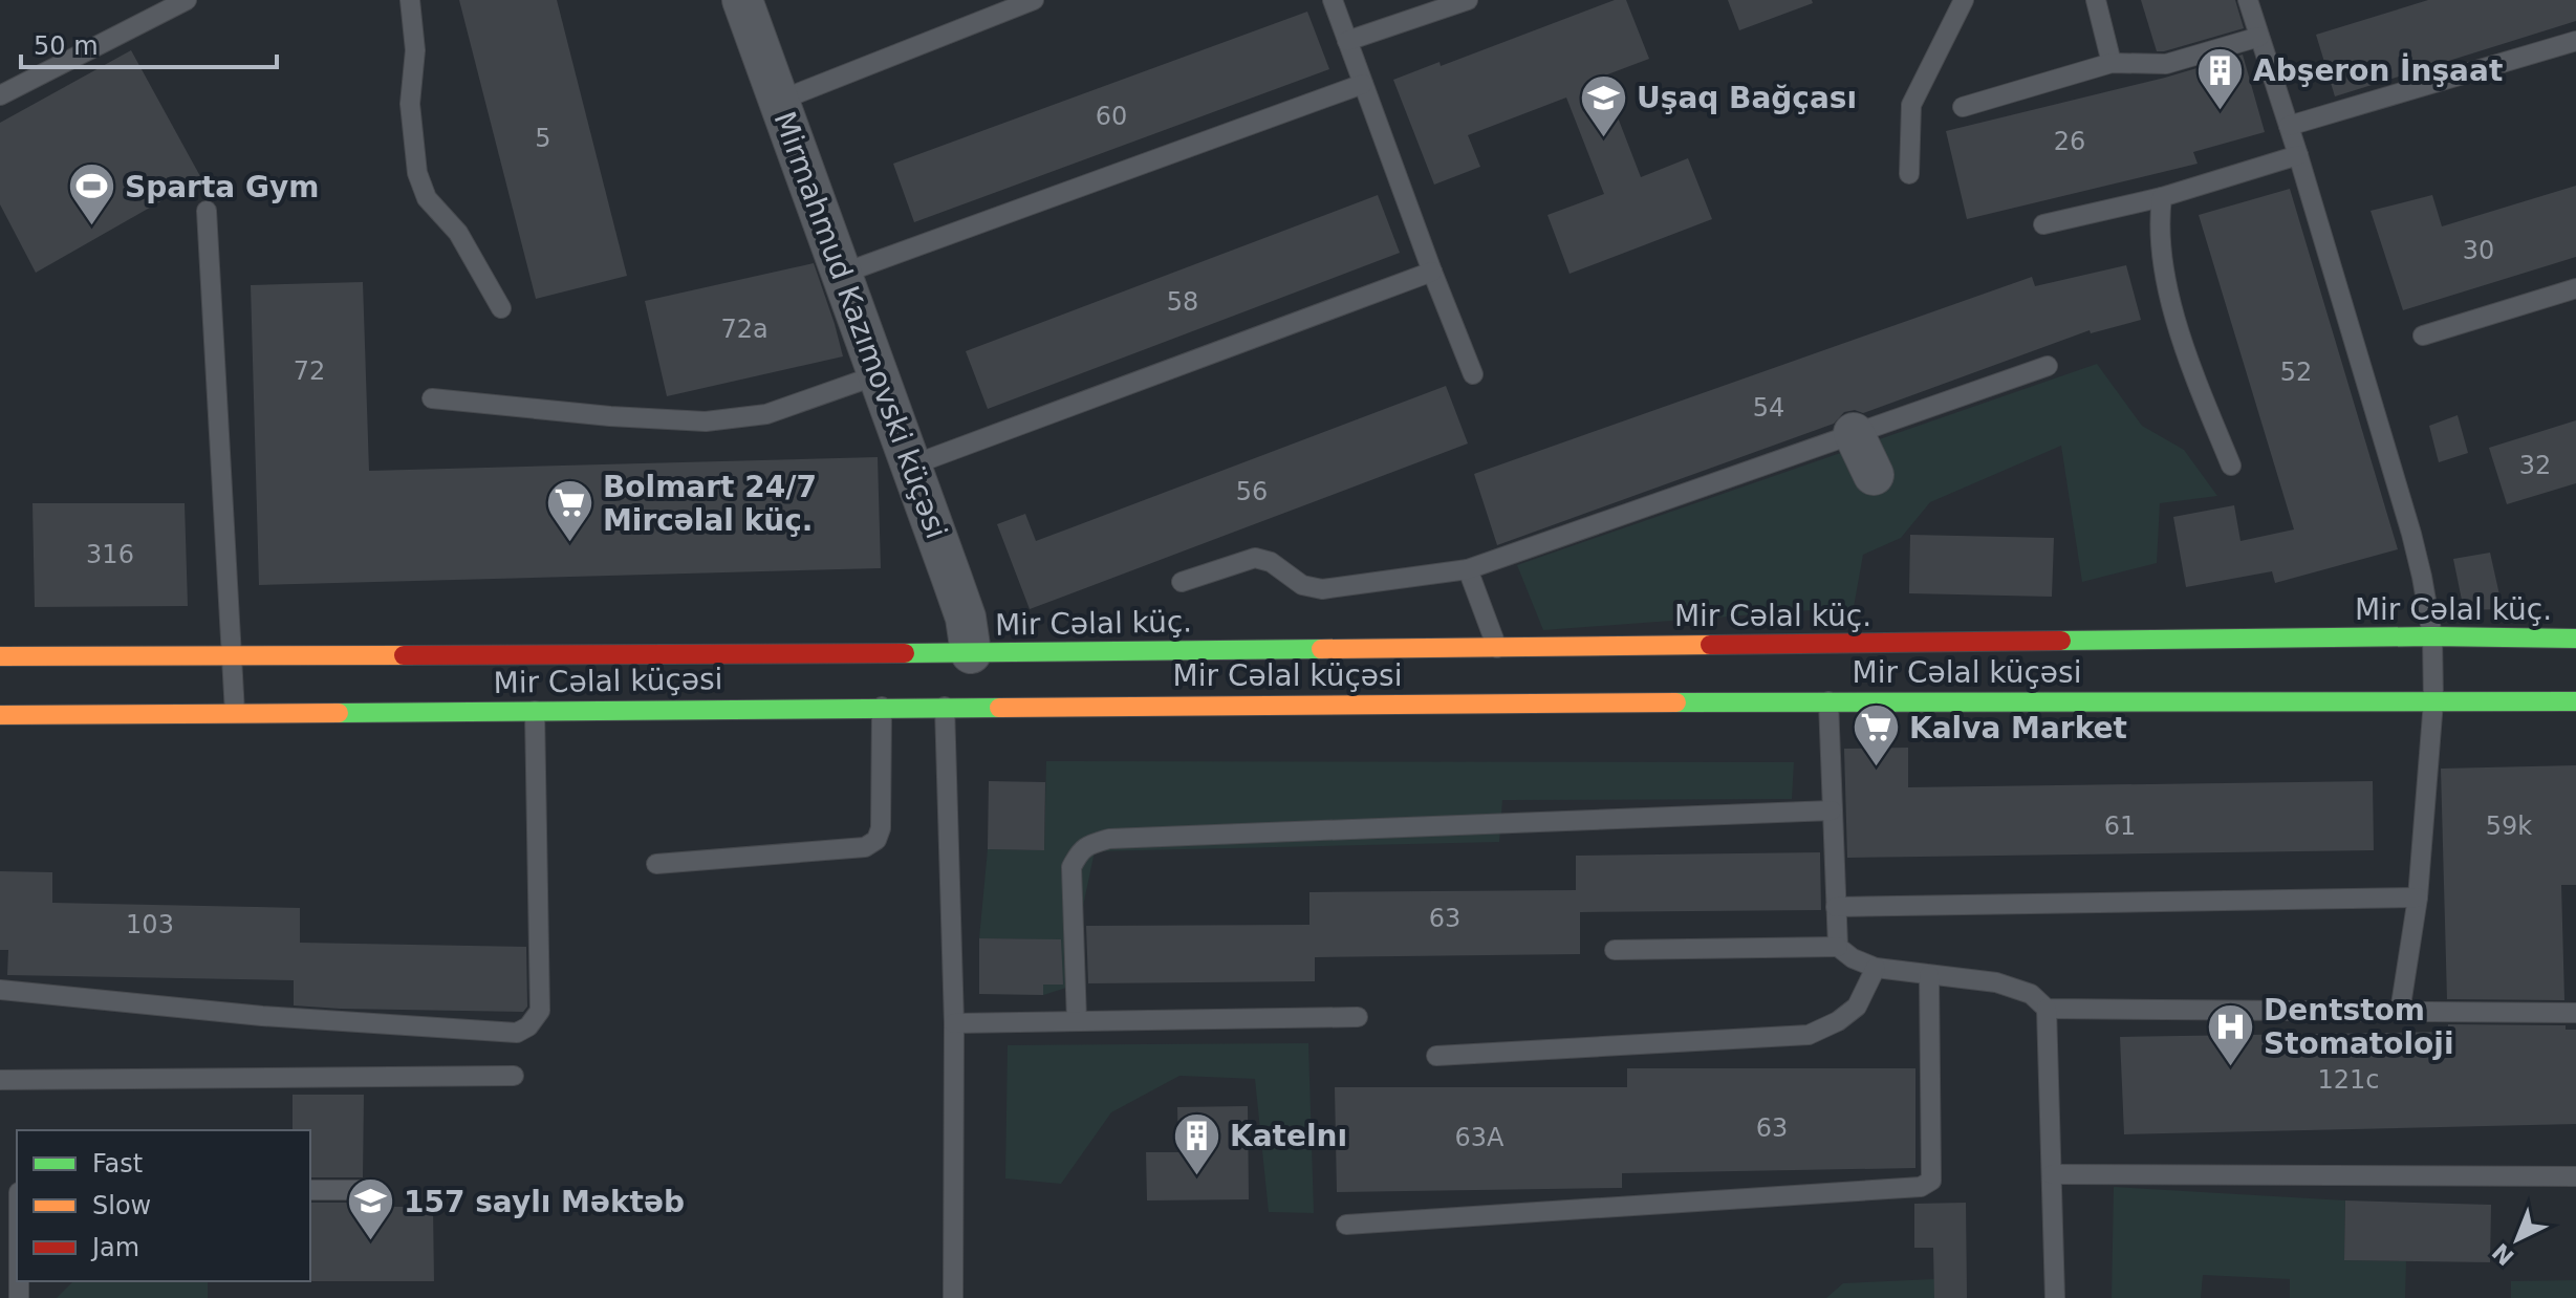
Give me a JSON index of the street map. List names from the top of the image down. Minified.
{"streets":{"street":["Mirmahmud Kazımovski küçəsi","Mir Cəlal küç.","Mir Cəlal küçəsi"]},"crossings":[["Mirmahmud Kazımovski küçəsi","Mir Cəlal küç."],["Mirmahmud Kazımovski küçəsi","Mir Cəlal küçəsi"],["Mir Cəlal küç.","Mir Cəlal küçəsi"]],"places":{"building":["Abşeron İnşaat","Katelnı"],"school or university":["Uşaq Bağçası","157 saylı Məktəb"],"sports":["Sparta Gym"],"supermarket":["Bolmart 24/7 Mircәlal küç.","Kalva Market"],"hospital":["Dentstom Stomatoloji"]},"house_numbers":["60","5","26","30","58","72a","72","52","54","32","56","316","61","59k","63","103","121c","63","63A"],"legend":["Fast","Slow","Jam"],"scale_bar":"50 m","north":"bottom left"}
